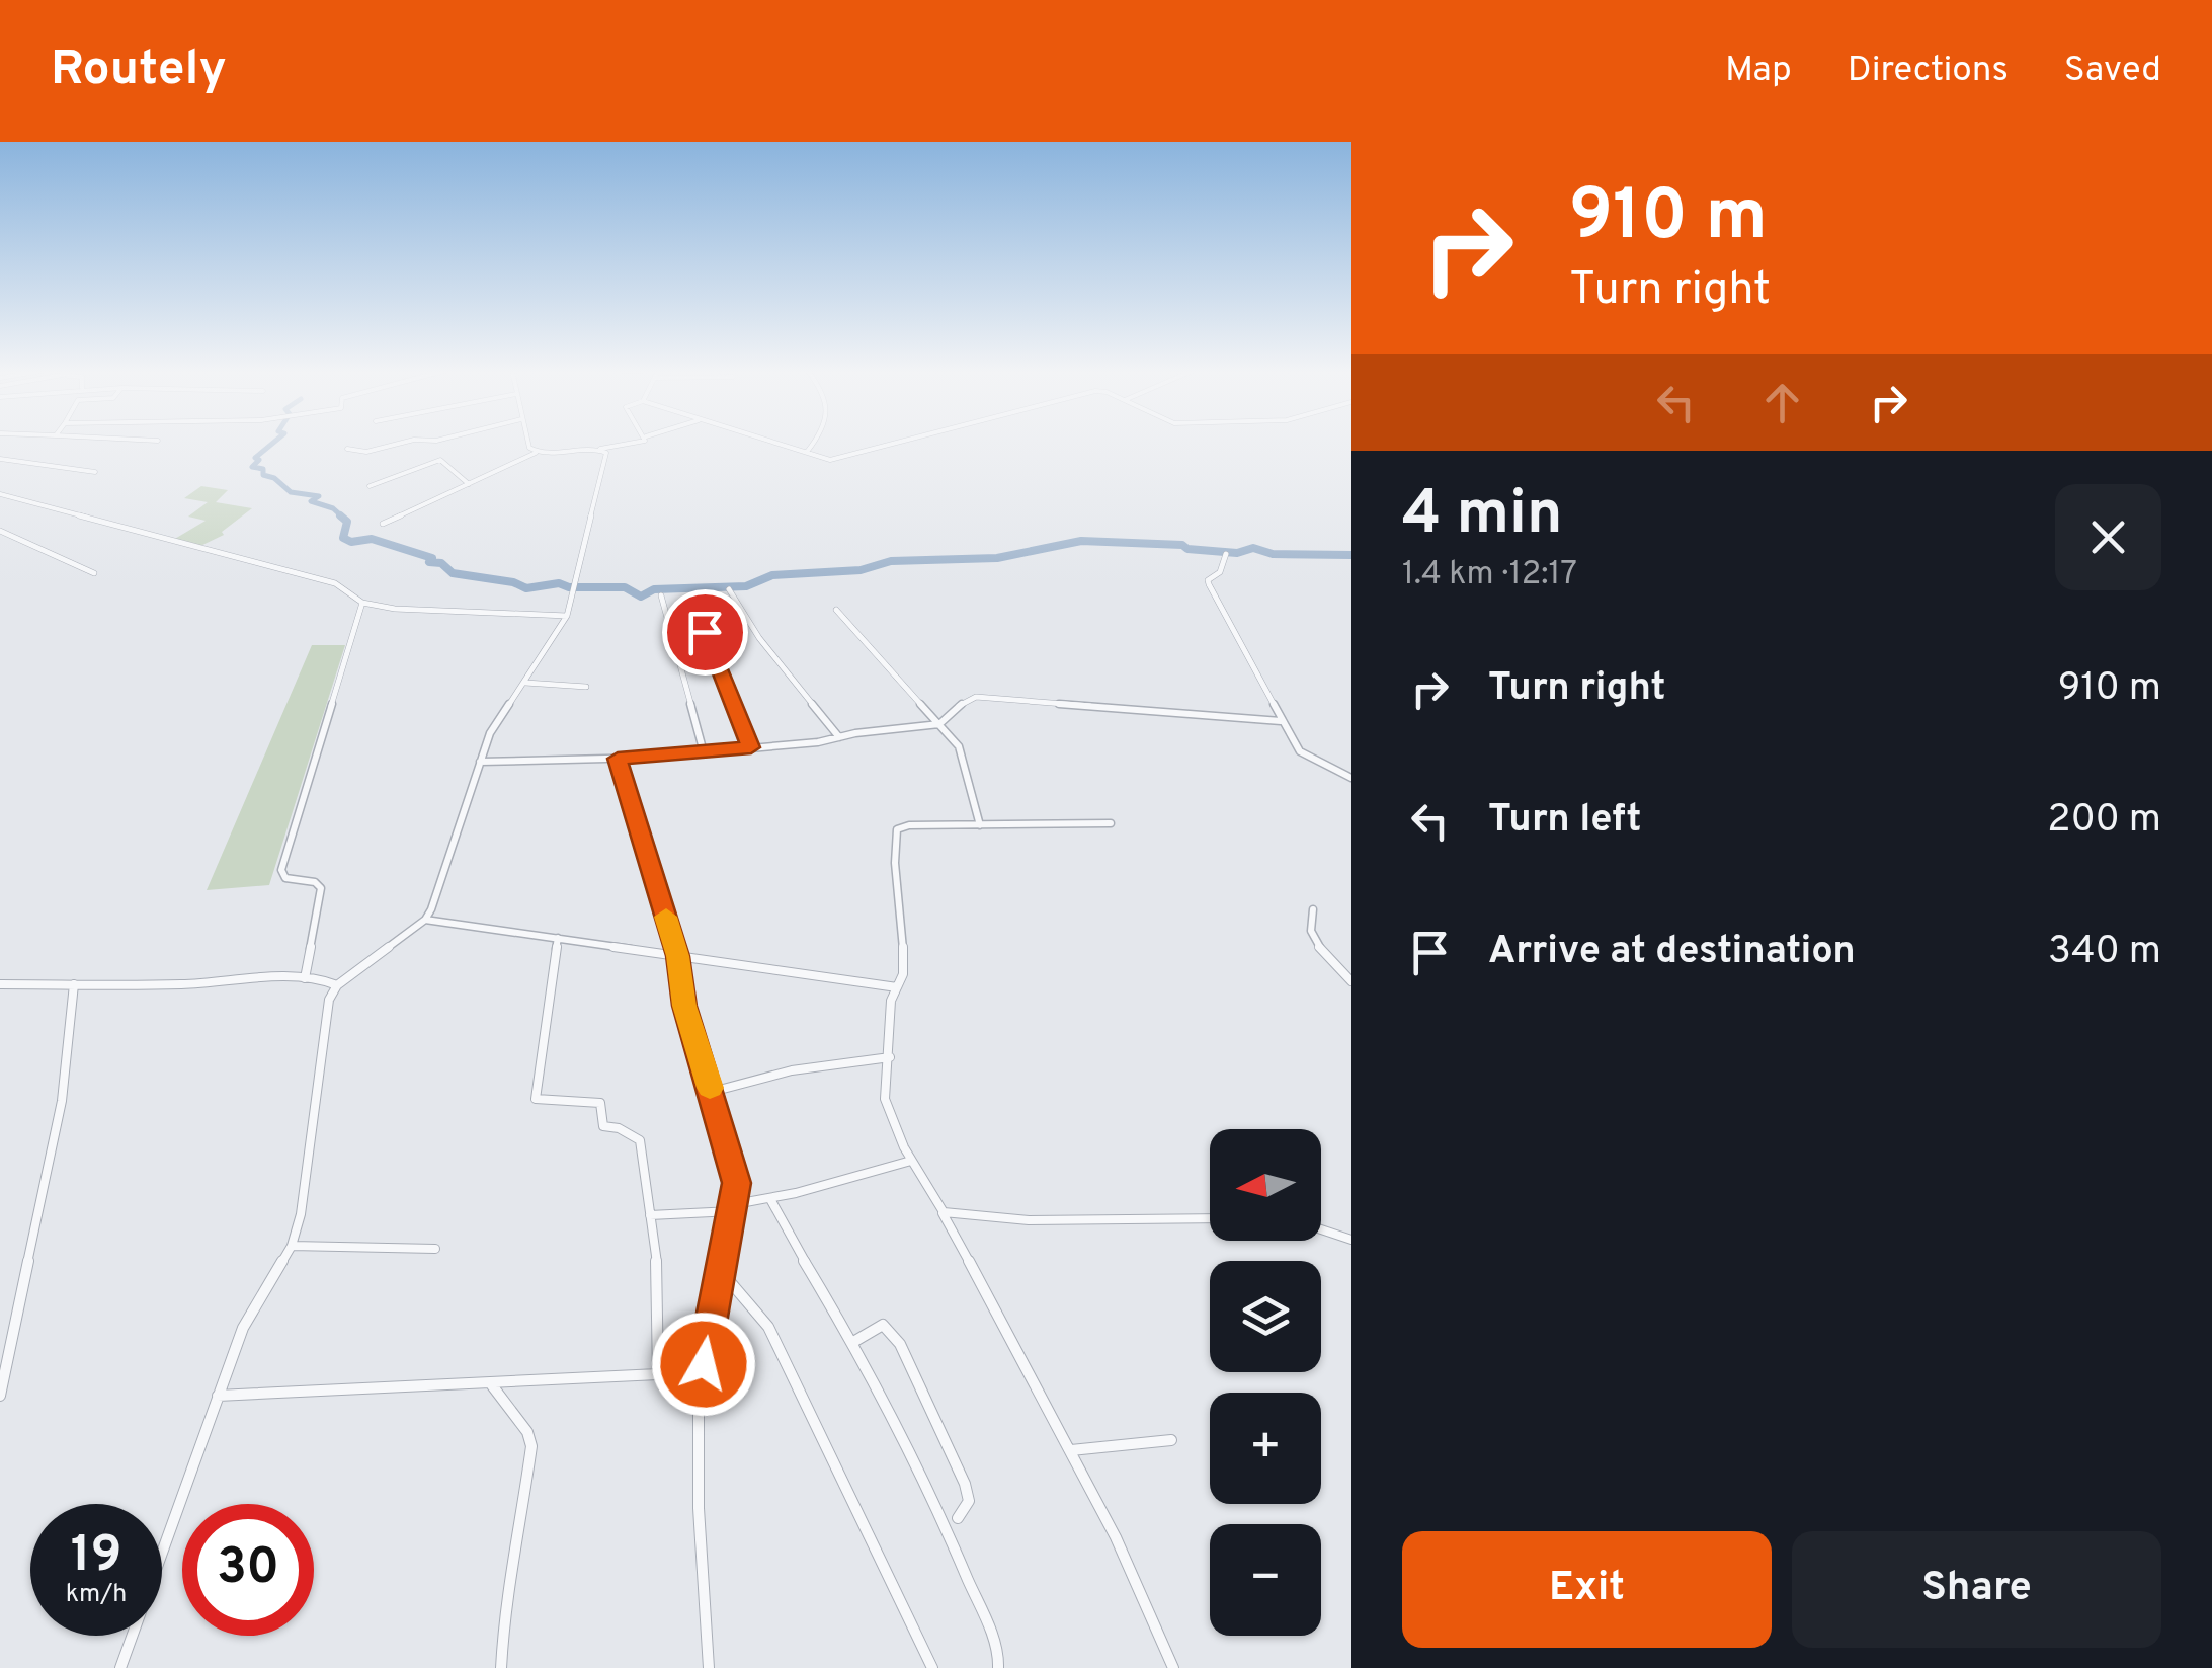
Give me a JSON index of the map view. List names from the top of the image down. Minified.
{"north":"left","page":{"header":"Routely","nav":["Map","Directions","Saved"],"turn":["910 m","Turn right"],"heading":["4 min","1.4 km · 12:17"],"list":[{"name":"Turn right","value":"910 m"},{"name":"Turn left","value":"200 m"},{"name":"Arrive at destination","value":"340 m"}],"map_buttons":["+","−"],"speed":"19 km/h","limit":"30","buttons":["Exit","Share"]}}
